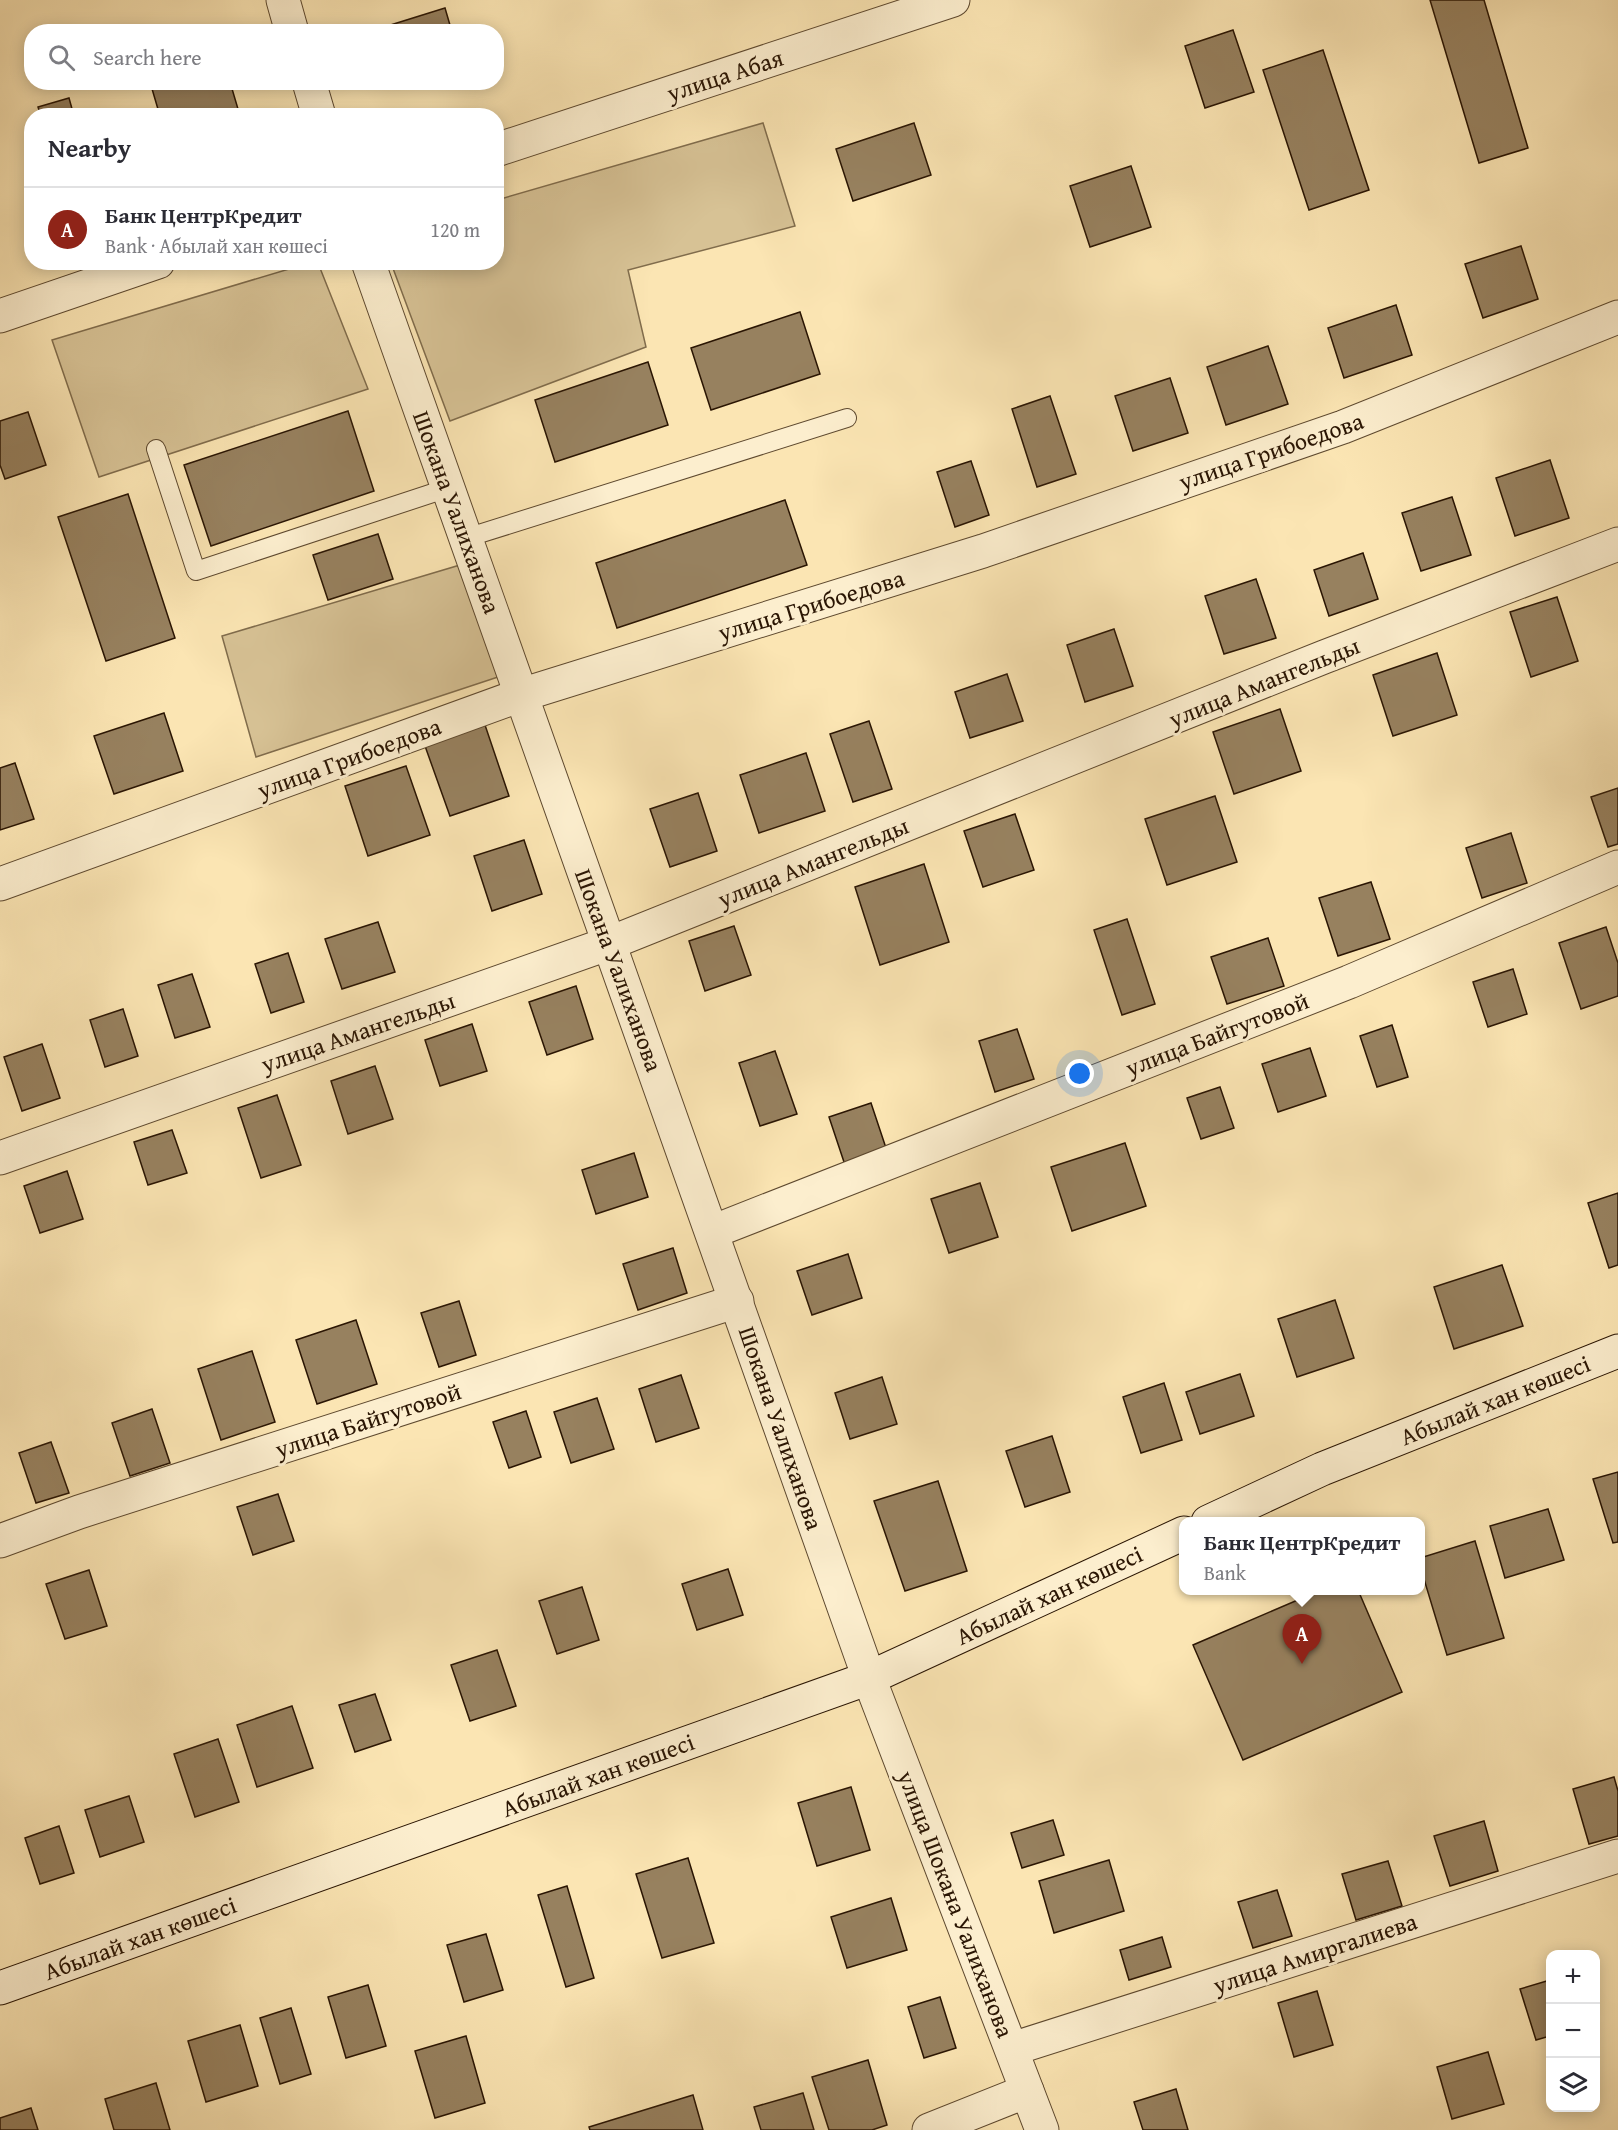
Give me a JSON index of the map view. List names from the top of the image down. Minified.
{"streets":{"street":["улица Абая","улица Грибоедова","Шокана Уалиханова","улица Амангельды","улица Байгутовой","Абылай хан көшесі","улица Шокана Уалиханова","улица Амиргалиева"]},"crossings":[["улица Грибоедова","Шокана Уалиханова"],["Шокана Уалиханова","улица Амангельды"],["Шокана Уалиханова","улица Байгутовой"],["Шокана Уалиханова","Абылай хан көшесі"],["Шокана Уалиханова","улица Шокана Уалиханова"],["Абылай хан көшесі","улица Шокана Уалиханова"],["улица Шокана Уалиханова","улица Амиргалиева"]],"page":{"search":"Search here","heading":"Nearby","list":[{"mark":"A","name":"Банк ЦентрКредит","note":"Bank · Абылай хан көшесі","value":"120 m"}],"popup":["Банк ЦентрКредит","Bank"],"pins":"A","map_buttons":["+","−"]}}
